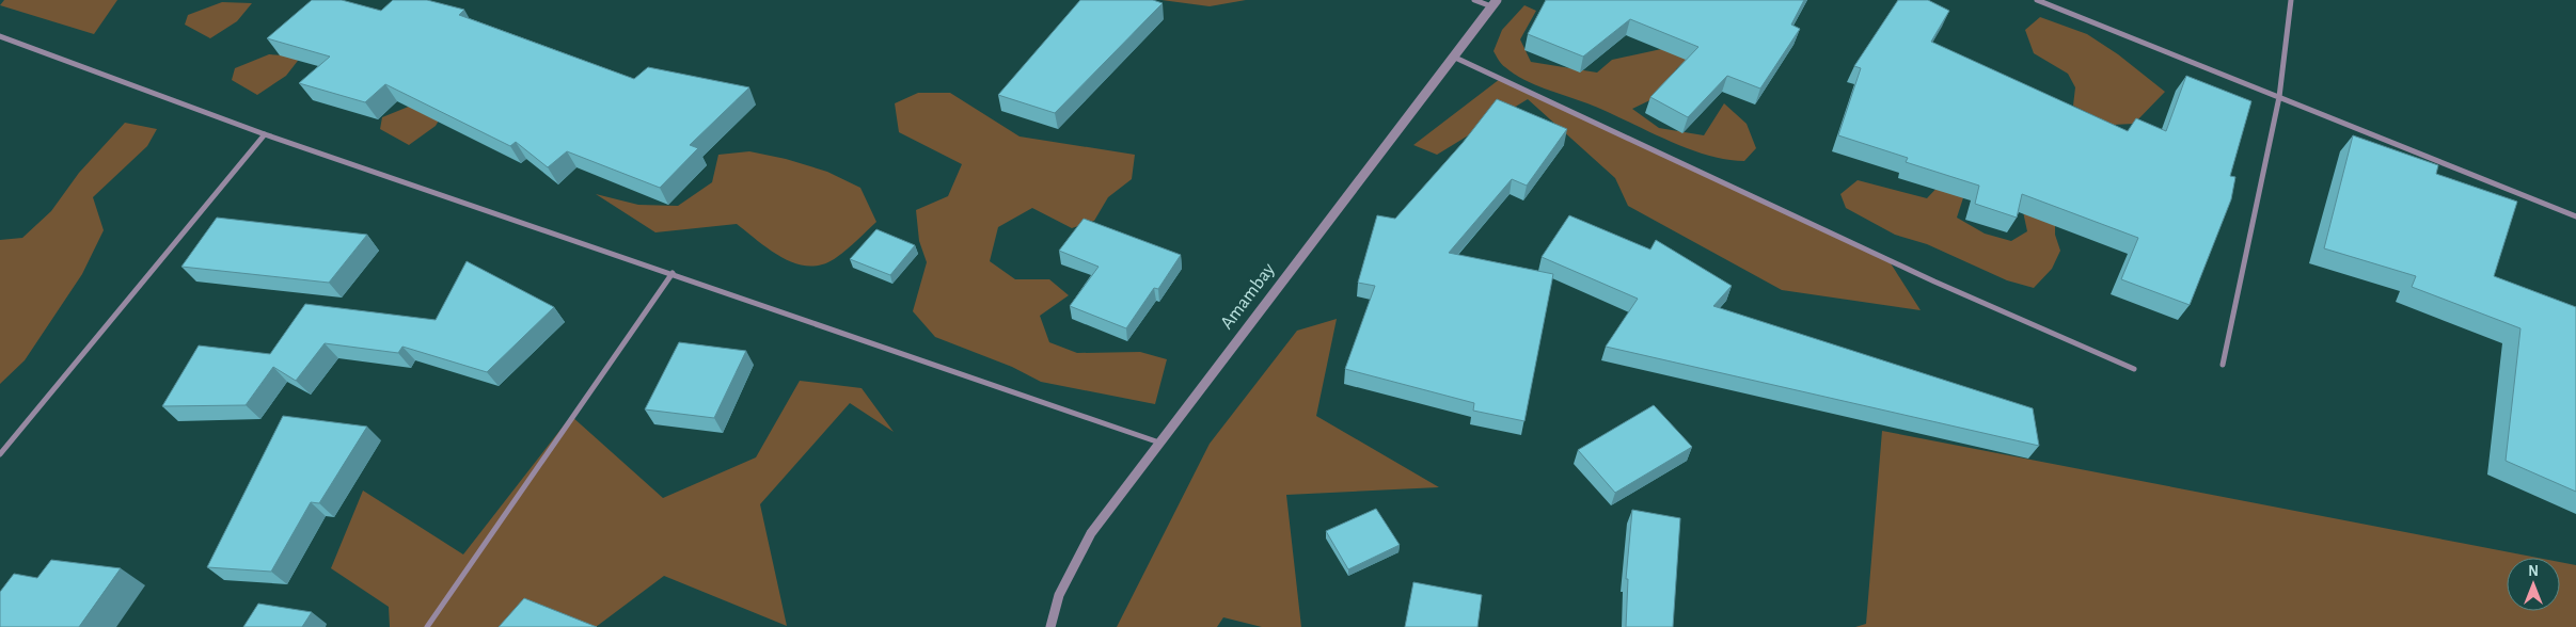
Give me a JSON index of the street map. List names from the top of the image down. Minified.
{"streets":{"street":["Amambay"]},"north":"top"}
